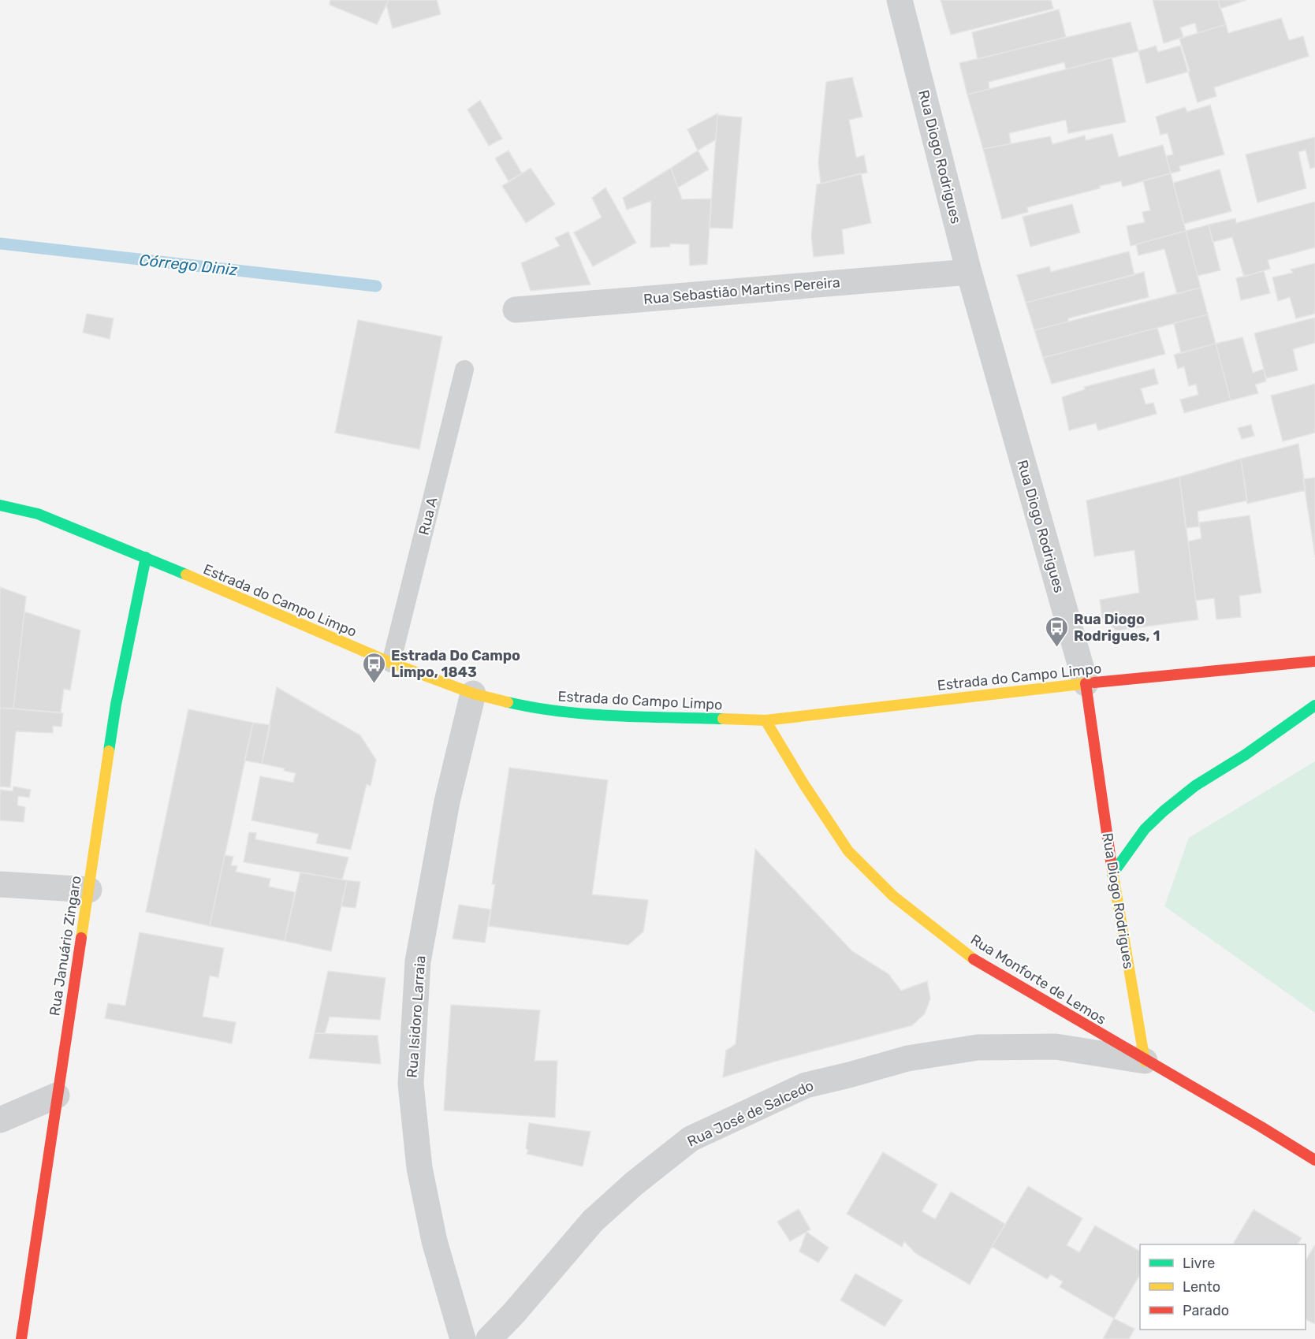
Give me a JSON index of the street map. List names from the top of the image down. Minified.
{"streets":{"street":["Rua Diogo Rodrigues","Rua Sebastião Martins Pereira","Estrada do Campo Limpo","Rua Januário Zingaro","Rua Monforte de Lemos","Rua Isidoro Larraia","Rua José de Salcedo"],"lane":["Rua A"]},"crossings":[["Rua Diogo Rodrigues","Rua Sebastião Martins Pereira"],["Rua Diogo Rodrigues","Estrada do Campo Limpo"],["Rua Diogo Rodrigues","Rua Monforte de Lemos"],["Rua Diogo Rodrigues","Rua José de Salcedo"],["Rua A","Estrada do Campo Limpo"],["Estrada do Campo Limpo","Rua Januário Zingaro"],["Estrada do Campo Limpo","Rua Monforte de Lemos"],["Estrada do Campo Limpo","Rua Isidoro Larraia"],["Rua Monforte de Lemos","Rua José de Salcedo"]],"water":["Córrego Diniz"],"places":{"bus stop":["Rua Diogo Rodrigues, 1","Estrada Do Campo Limpo, 1843"]},"legend":["Livre","Lento","Parado"]}
